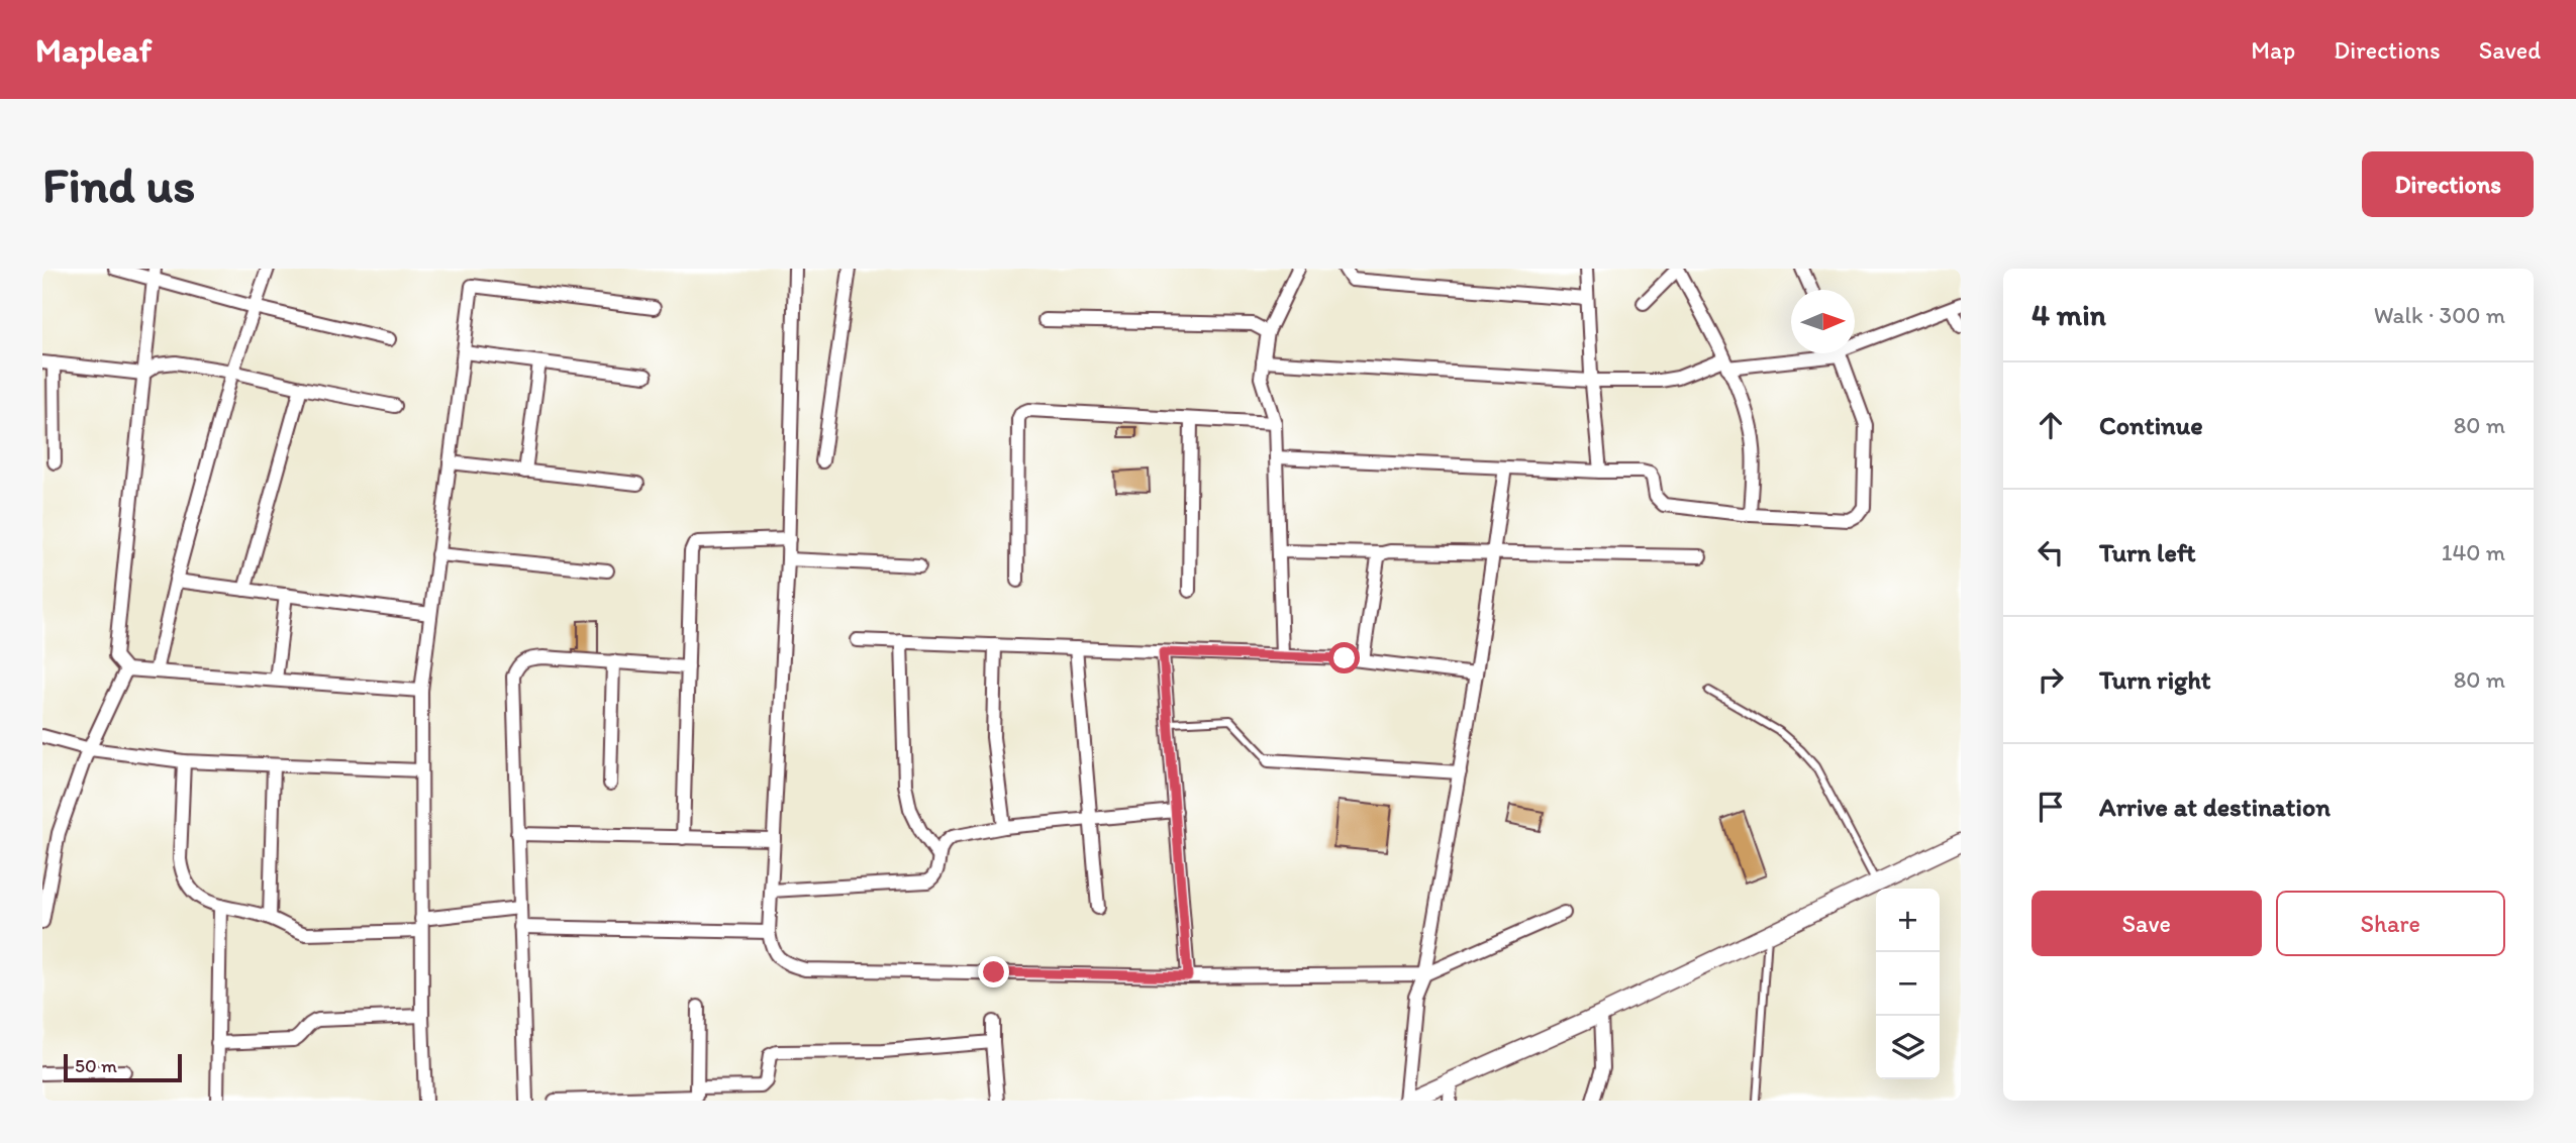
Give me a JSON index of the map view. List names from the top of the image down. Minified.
{"scale_bar":"50 m","north":"right","page":{"header":"Mapleaf","nav":["Map","Directions","Saved"],"buttons":["Directions",["Save","Share"]],"title":"Find us","heading":["4 min","Walk · 300 m"],"list":[["Continue","80 m"],["Turn left","140 m"],["Turn right","80 m"],"Arrive at destination"],"map_buttons":["+","−"],"scale":"50 m"}}
